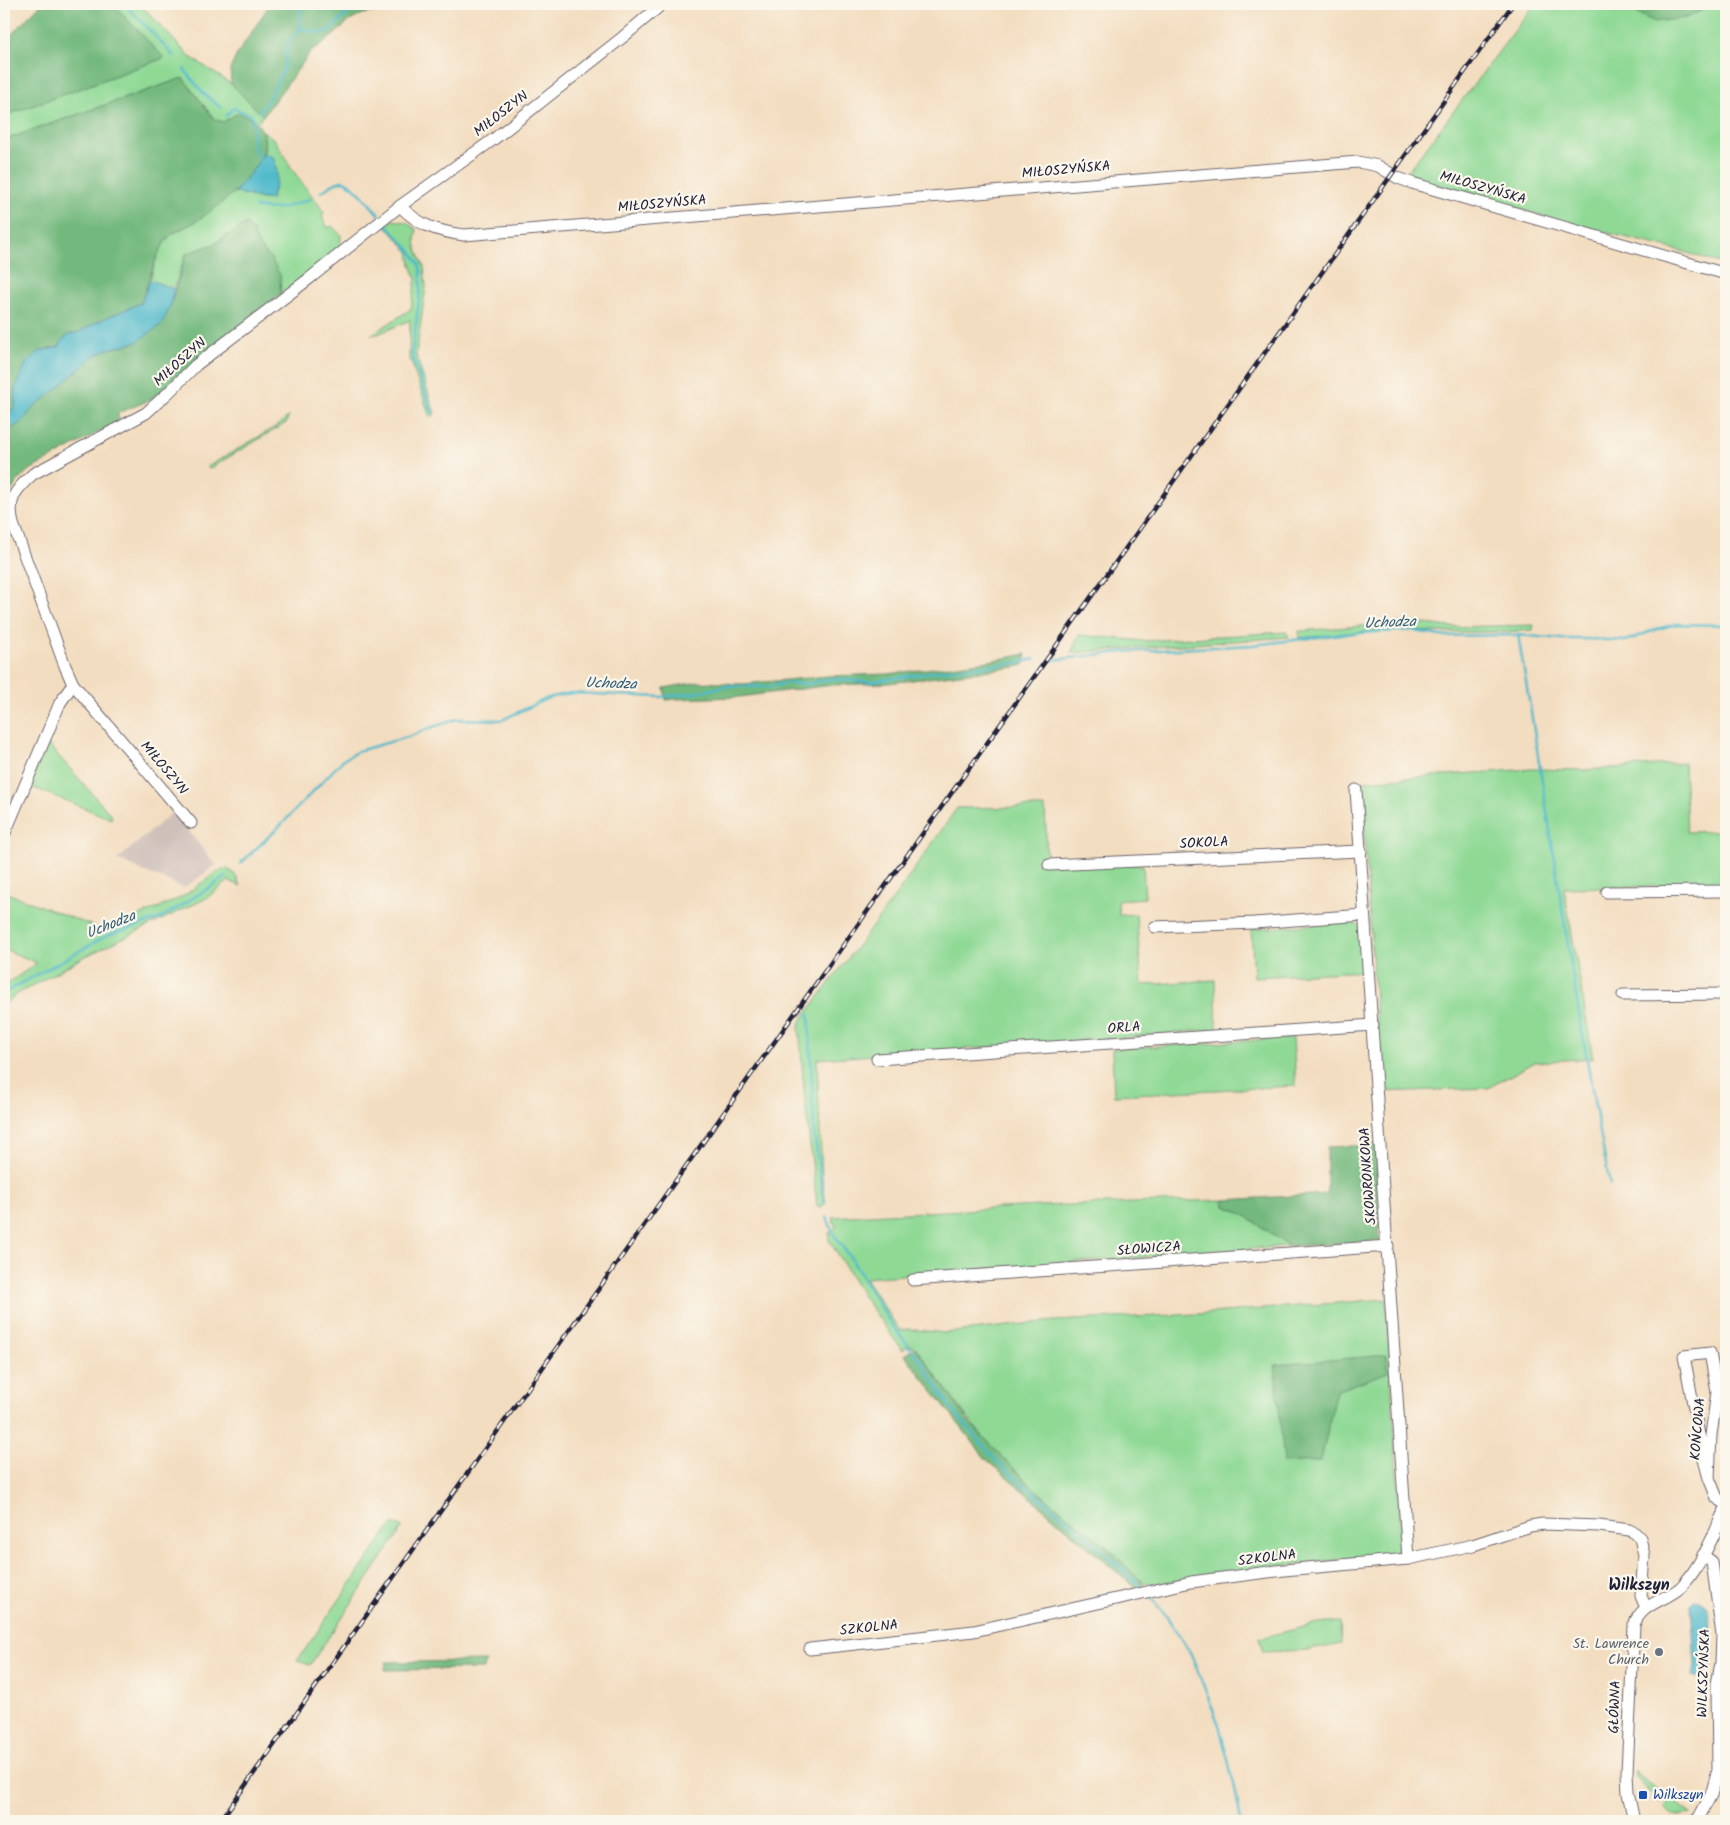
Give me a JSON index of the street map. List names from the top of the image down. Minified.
{"streets":{"street":["MIŁOSZYN","MIŁOSZYŃSKA","SOKOLA","ORLA","SKOWRONKOWA","SŁOWICZA","KOŃCOWA","SZKOLNA","WILKSZYŃSKA","GŁÓWNA"]},"crossings":[["MIŁOSZYN","MIŁOSZYŃSKA"],["SOKOLA","SKOWRONKOWA"],["ORLA","SKOWRONKOWA"],["SKOWRONKOWA","SŁOWICZA"],["SKOWRONKOWA","SZKOLNA"],["SZKOLNA","GŁÓWNA"],["WILKSZYŃSKA","GŁÓWNA"]],"districts":["Wilkszyn"],"water":["Uchodza"],"places":{"other":["St. Lawrence Church"],"transit":["Wilkszyn"]}}
